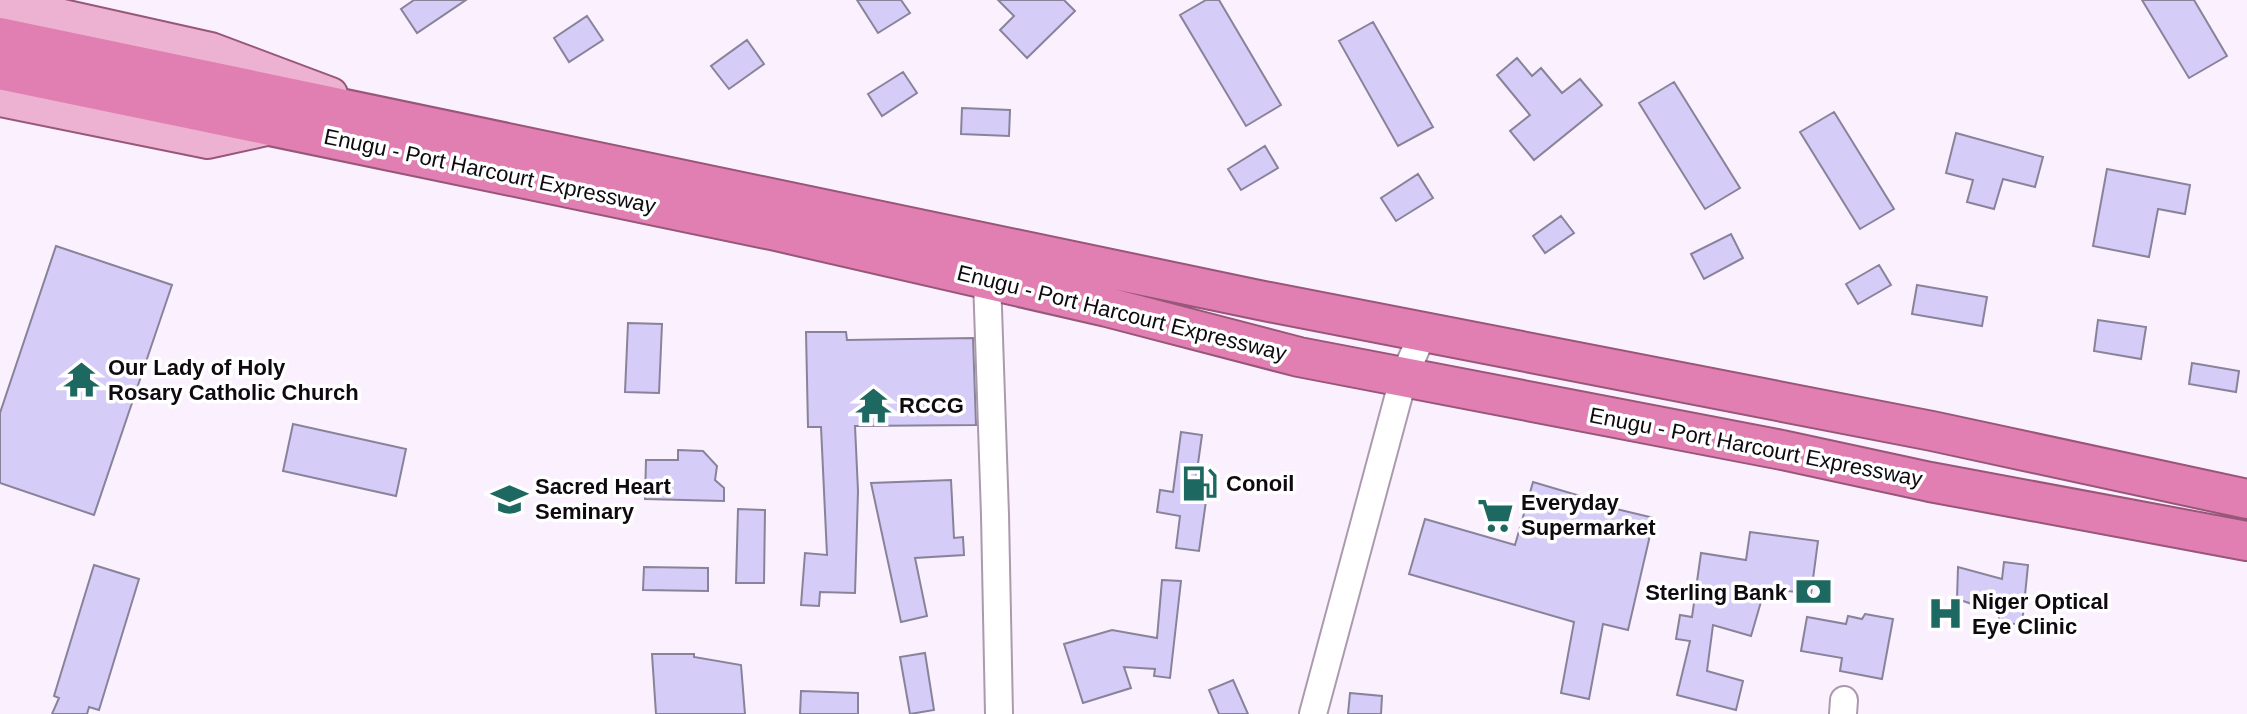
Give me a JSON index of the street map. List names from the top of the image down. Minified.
{"streets":{"highway":["Enugu - Port Harcourt Expressway"]},"places":{"temple":["Our Lady of Holy Rosary Catholic Church","RCCG"],"fuel station":["Conoil"],"school or university":["Sacred Heart Seminary"],"supermarket":["Everyday Supermarket"],"bank":["Sterling Bank"],"hospital":["Niger Optical Eye Clinic"]}}
